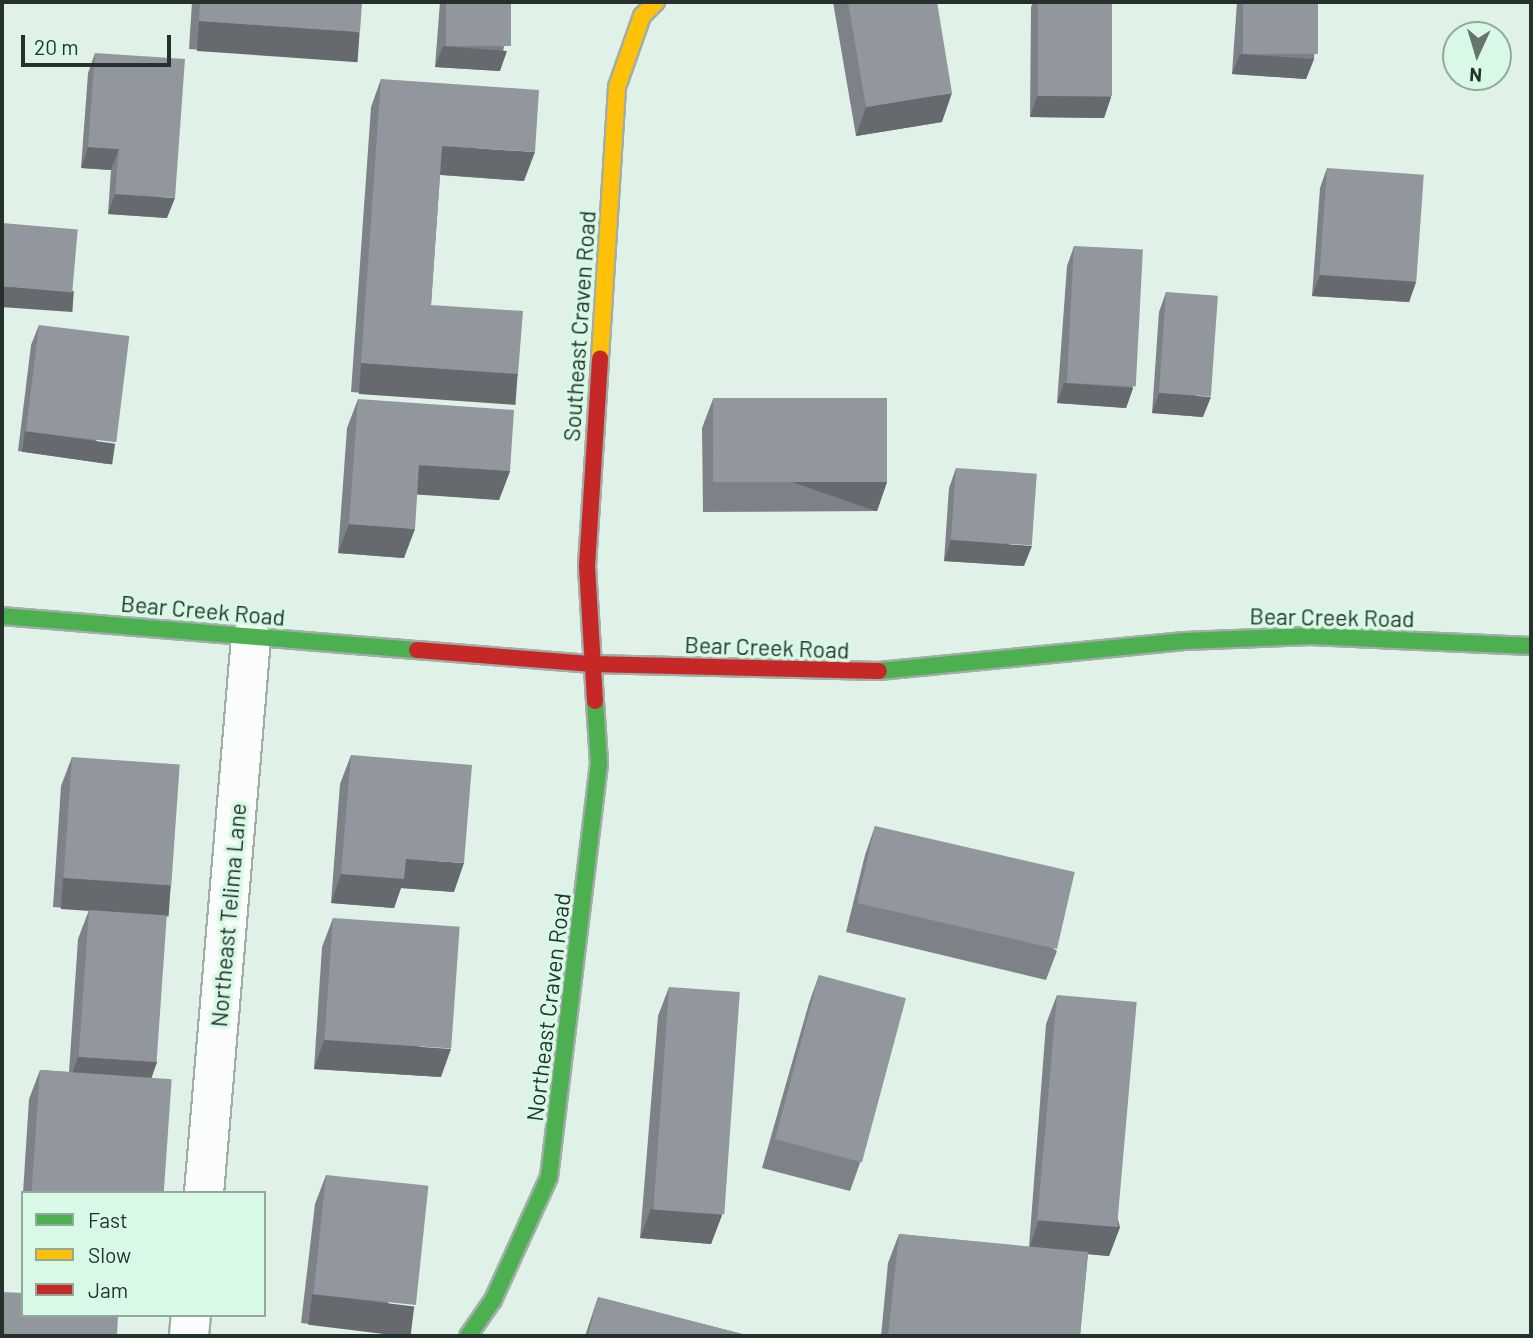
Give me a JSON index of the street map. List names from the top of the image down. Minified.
{"streets":{"street":["Southeast Craven Road","Bear Creek Road","Northeast Telima Lane","Northeast Craven Road"]},"crossings":[["Southeast Craven Road","Bear Creek Road"],["Southeast Craven Road","Northeast Craven Road"],["Bear Creek Road","Northeast Telima Lane"],["Bear Creek Road","Northeast Craven Road"]],"legend":["Fast","Slow","Jam"],"scale_bar":"20 m","north":"bottom"}
